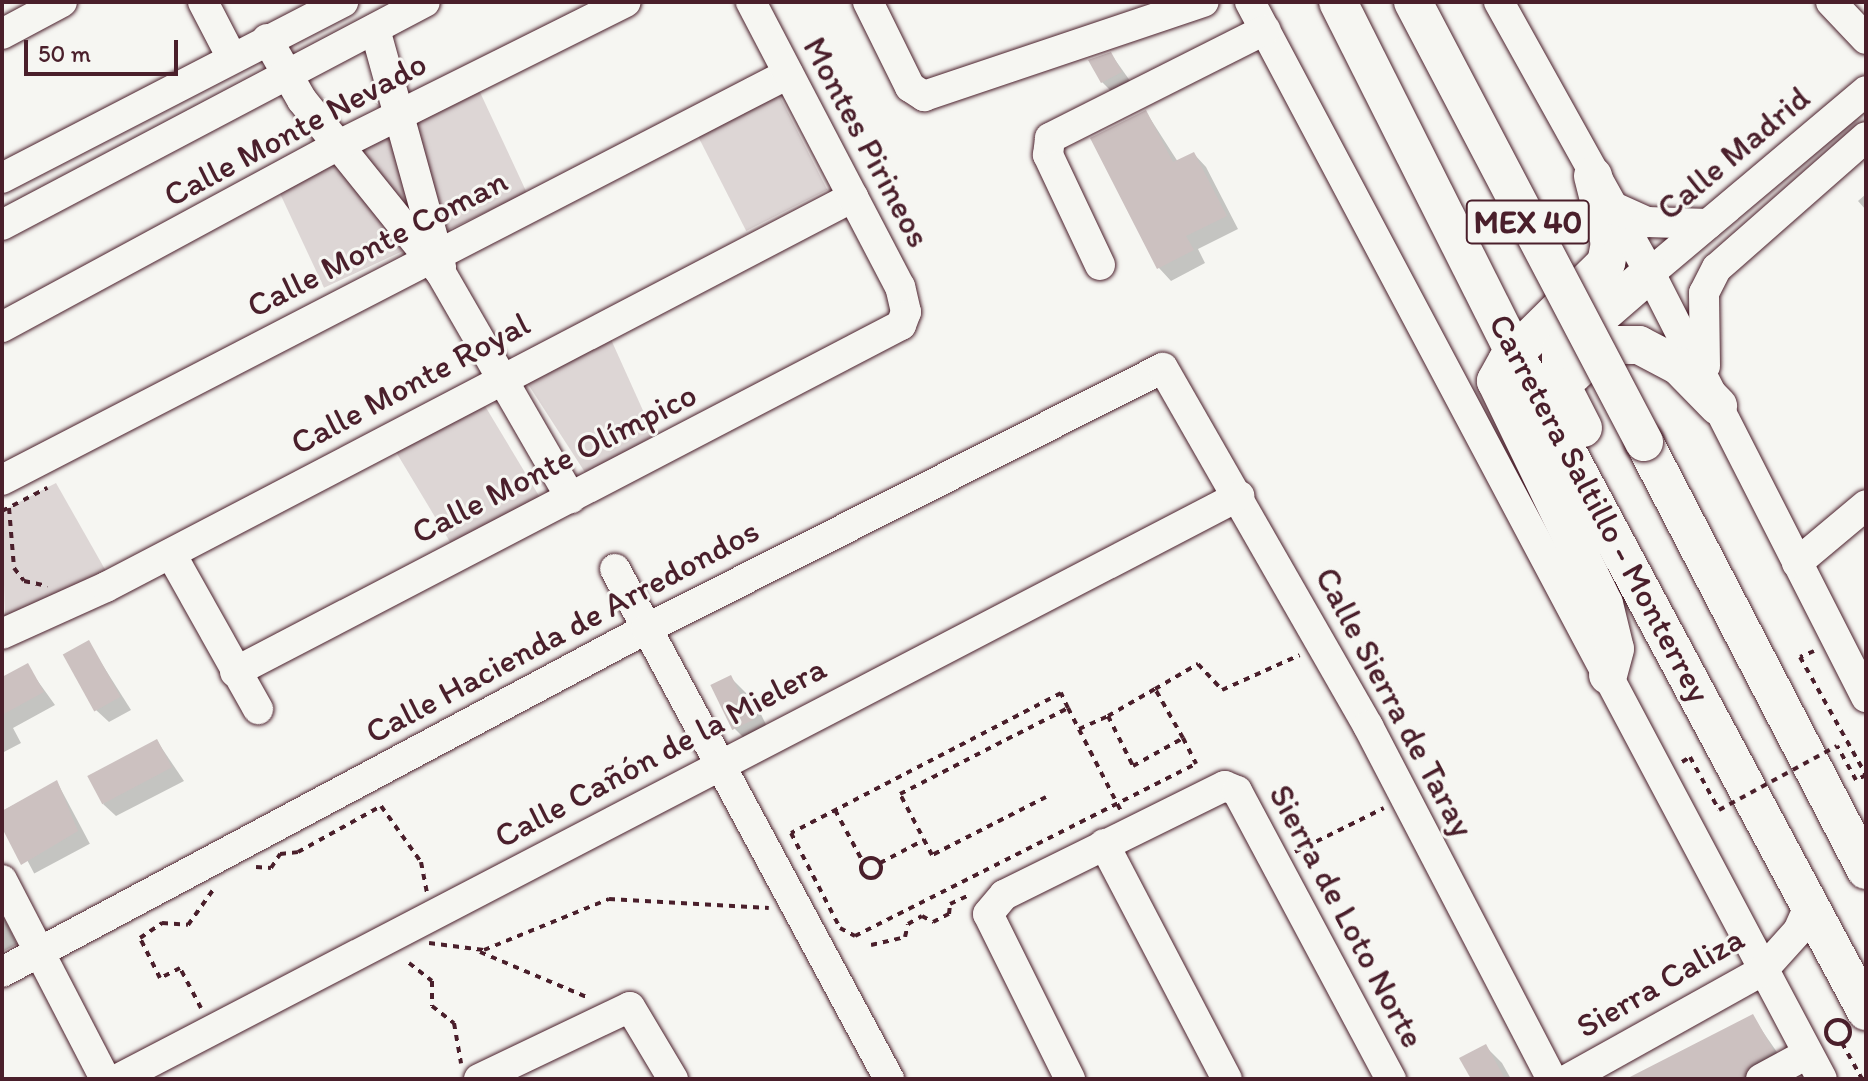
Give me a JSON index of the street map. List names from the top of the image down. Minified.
{"streets":{"main road":["MEX 40","Carretera Saltillo - Monterrey"],"street":["Calle Monte Nevado","Montes Pirineos","Calle Madrid","Calle Monte Coman","Calle Monte Royal","Calle Monte Olímpico","Calle Hacienda de Arredondos","Calle Sierra de Taray","Calle Cañón de la Mielera","Sierra de Loto Norte","Sierra Caliza"]},"crossings":[["Montes Pirineos","Calle Monte Coman"],["Montes Pirineos","Calle Monte Royal"],["Montes Pirineos","Calle Monte Olímpico"],["Carretera Saltillo - Monterrey","Sierra Caliza"],["Calle Hacienda de Arredondos","Calle Sierra de Taray"],["Calle Sierra de Taray","Calle Cañón de la Mielera"]],"scale_bar":"50 m"}
